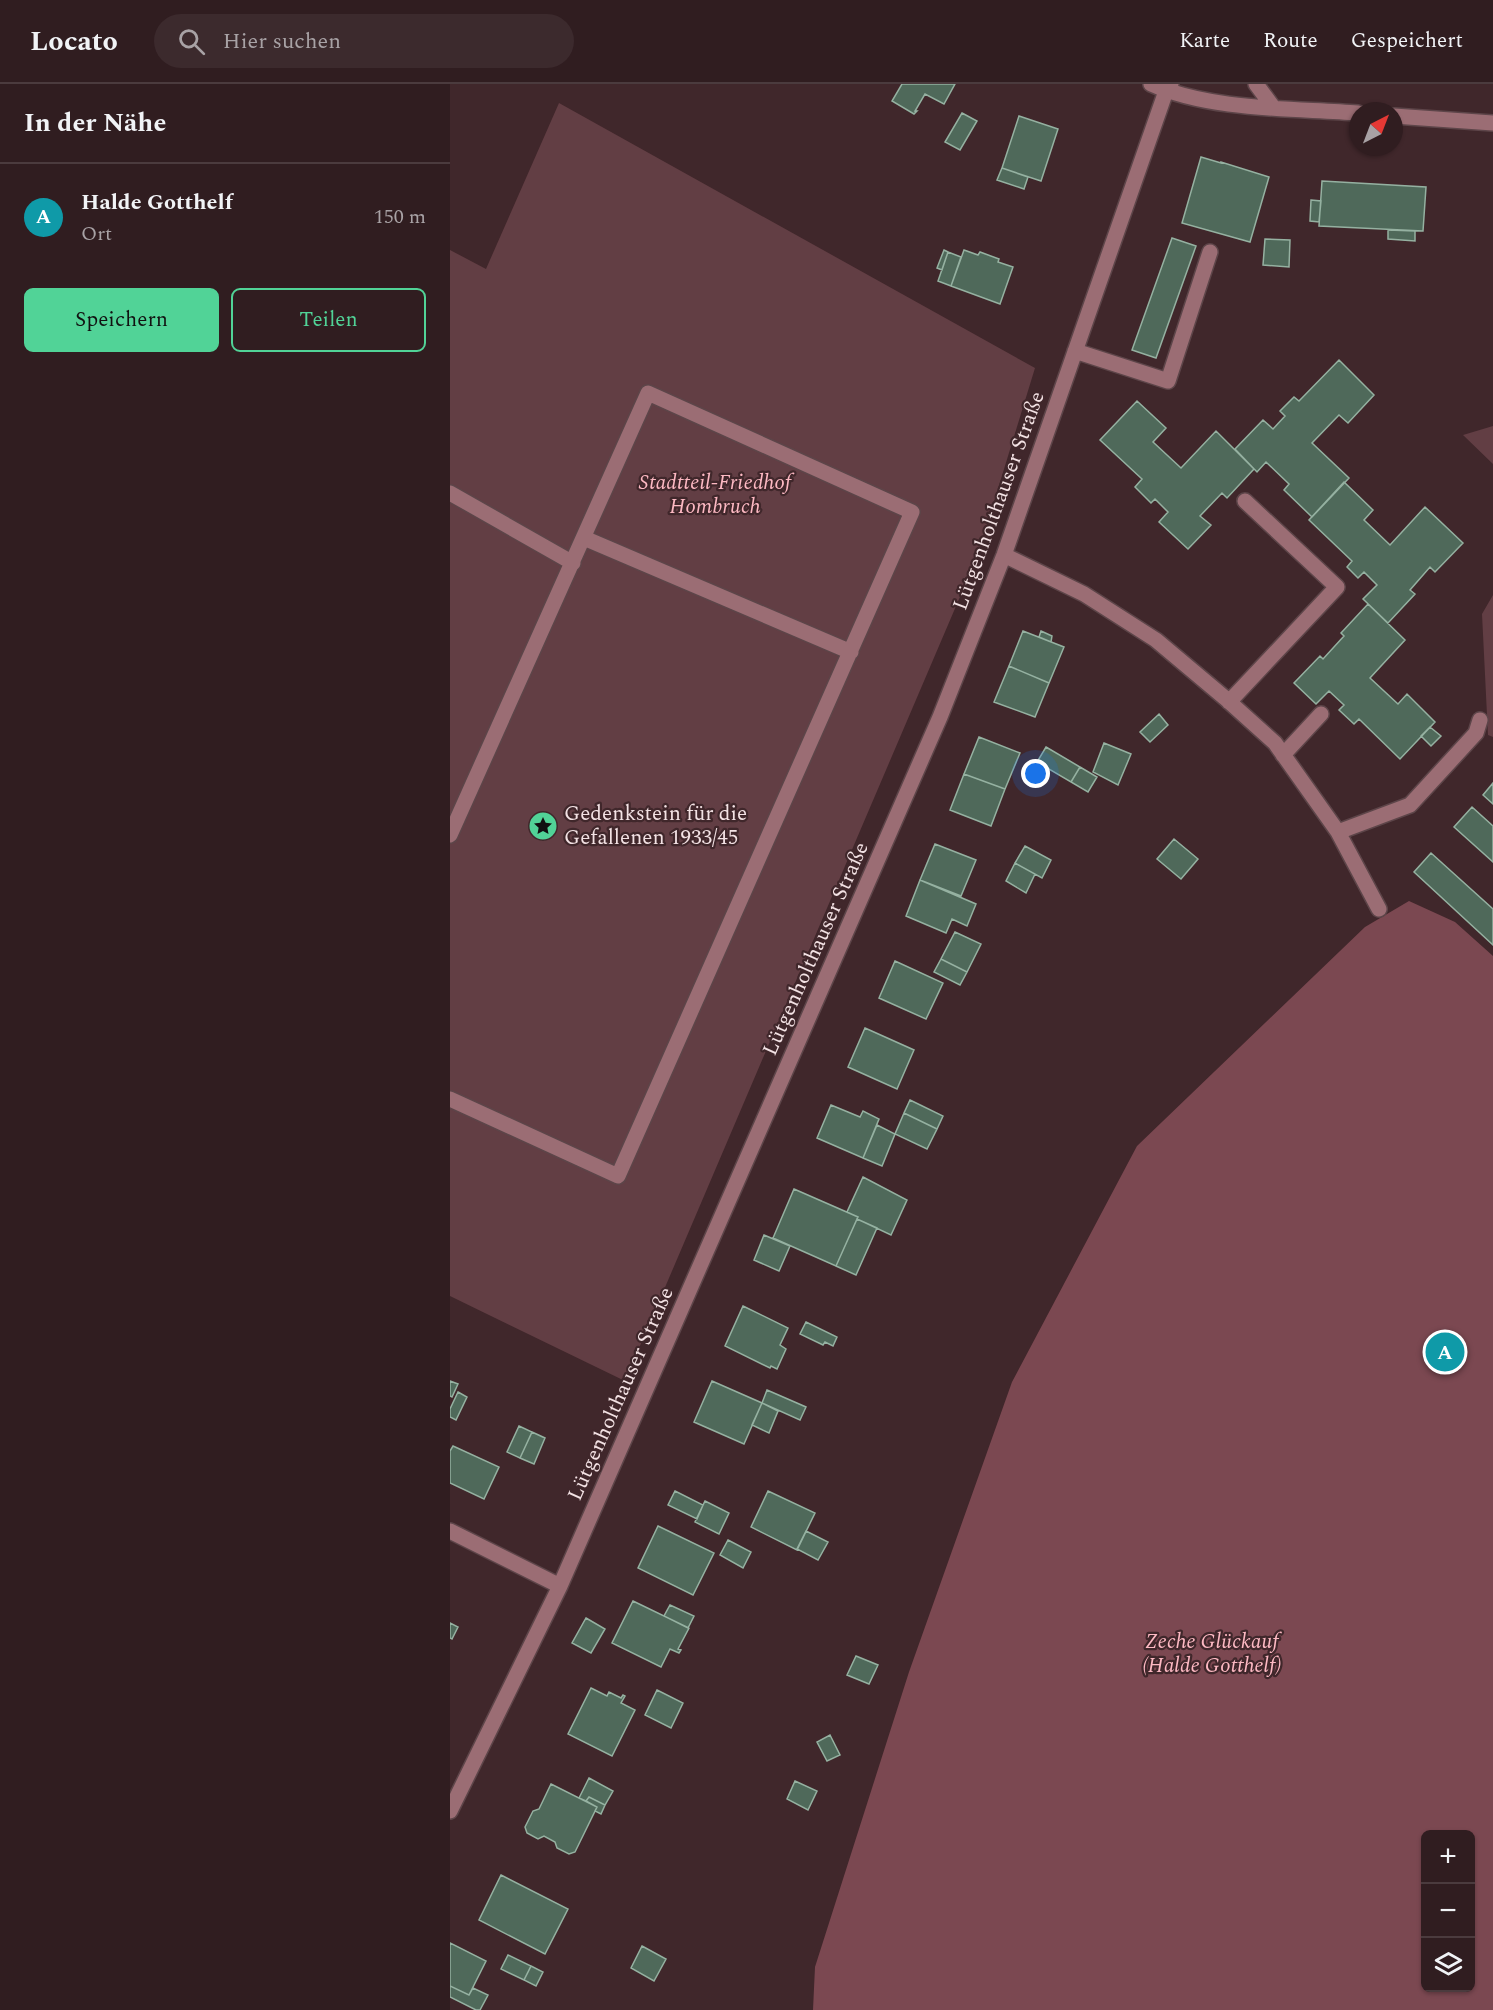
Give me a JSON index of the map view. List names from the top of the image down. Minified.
{"streets":{"street":["Lütgenholthauser Straße"]},"parks":["Stadtteil-Friedhof Hombruch","Zeche Glückauf (Halde Gotthelf)"],"places":{"place":["Gedenkstein für die Gefallenen 1933/45"]},"north":"top right","page":{"header":"Locato","search":"Hier suchen","nav":["Karte","Route","Gespeichert"],"heading":"In der Nähe","list":[{"mark":"A","name":"Halde Gotthelf","note":"Ort","value":"150 m"}],"buttons":["Speichern","Teilen"],"pins":"A","map_buttons":["+","−"]}}
